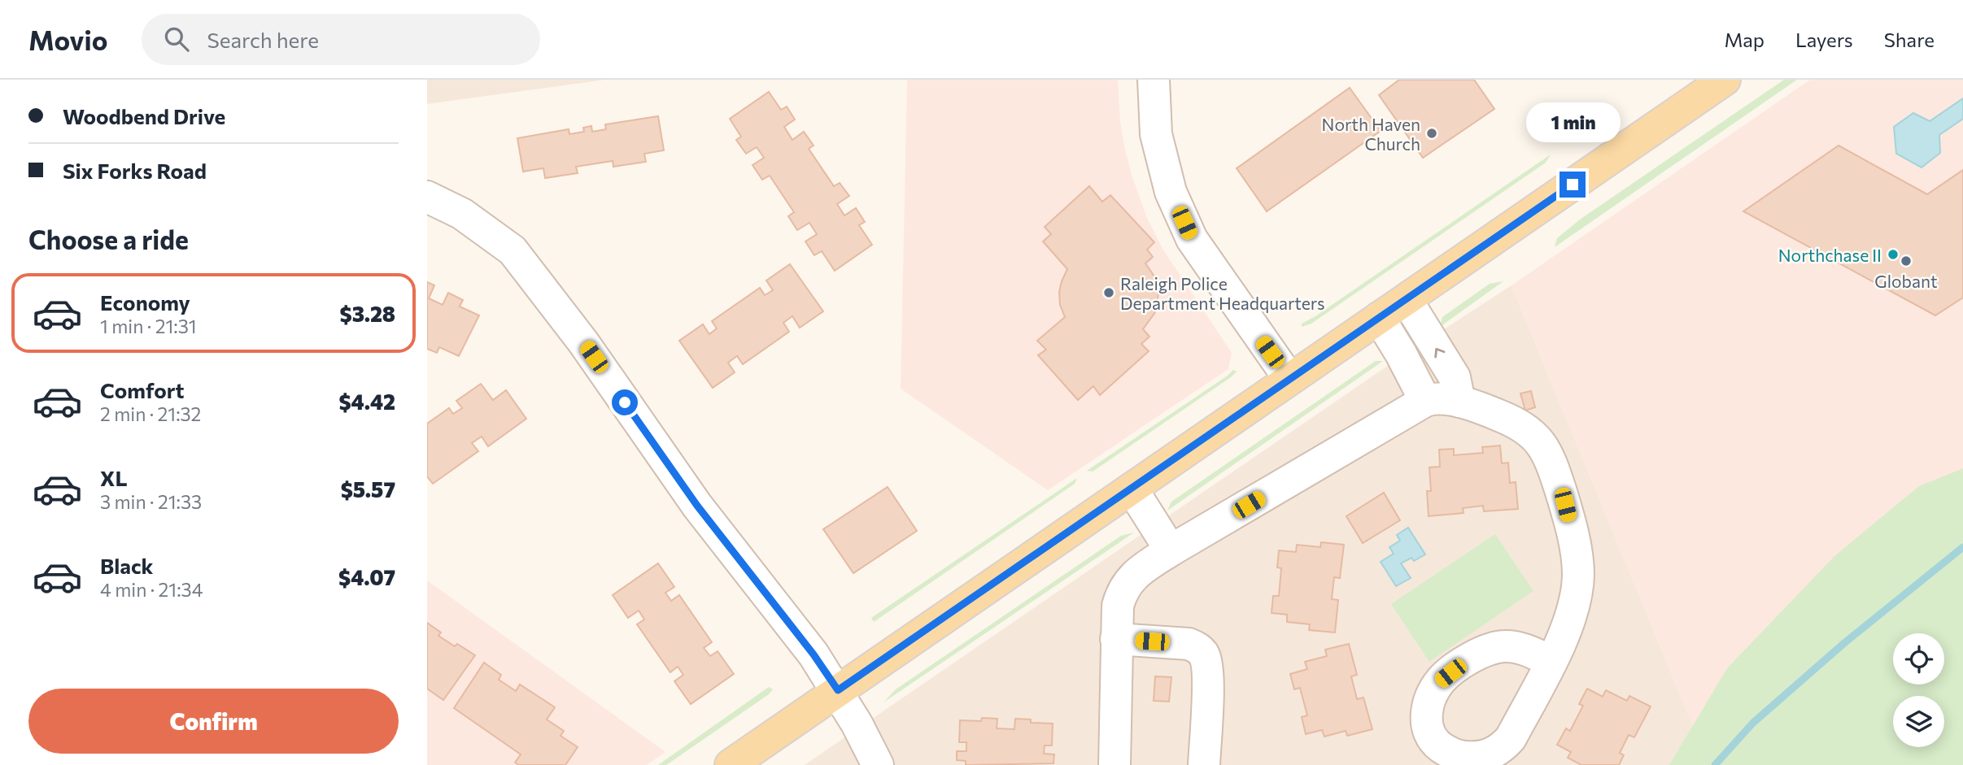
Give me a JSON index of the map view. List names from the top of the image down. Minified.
{"places":["North Haven Church","Northchase II","Globant","Raleigh Police Department Headquarters"],"page":{"header":"Movio","search":"Search here","nav":["Map","Layers","Share"],"banner":["Woodbend Drive","Six Forks Road"],"bubble":"1 min","heading":"Choose a ride","list":[{"name":"Economy","note":"1 min · 21:31","value":"$3.28"},{"name":"Comfort","note":"2 min · 21:32","value":"$4.42"},{"name":"XL","note":"3 min · 21:33","value":"$5.57"},{"name":"Black","note":"4 min · 21:34","value":"$4.07"}],"buttons":"Confirm"}}
